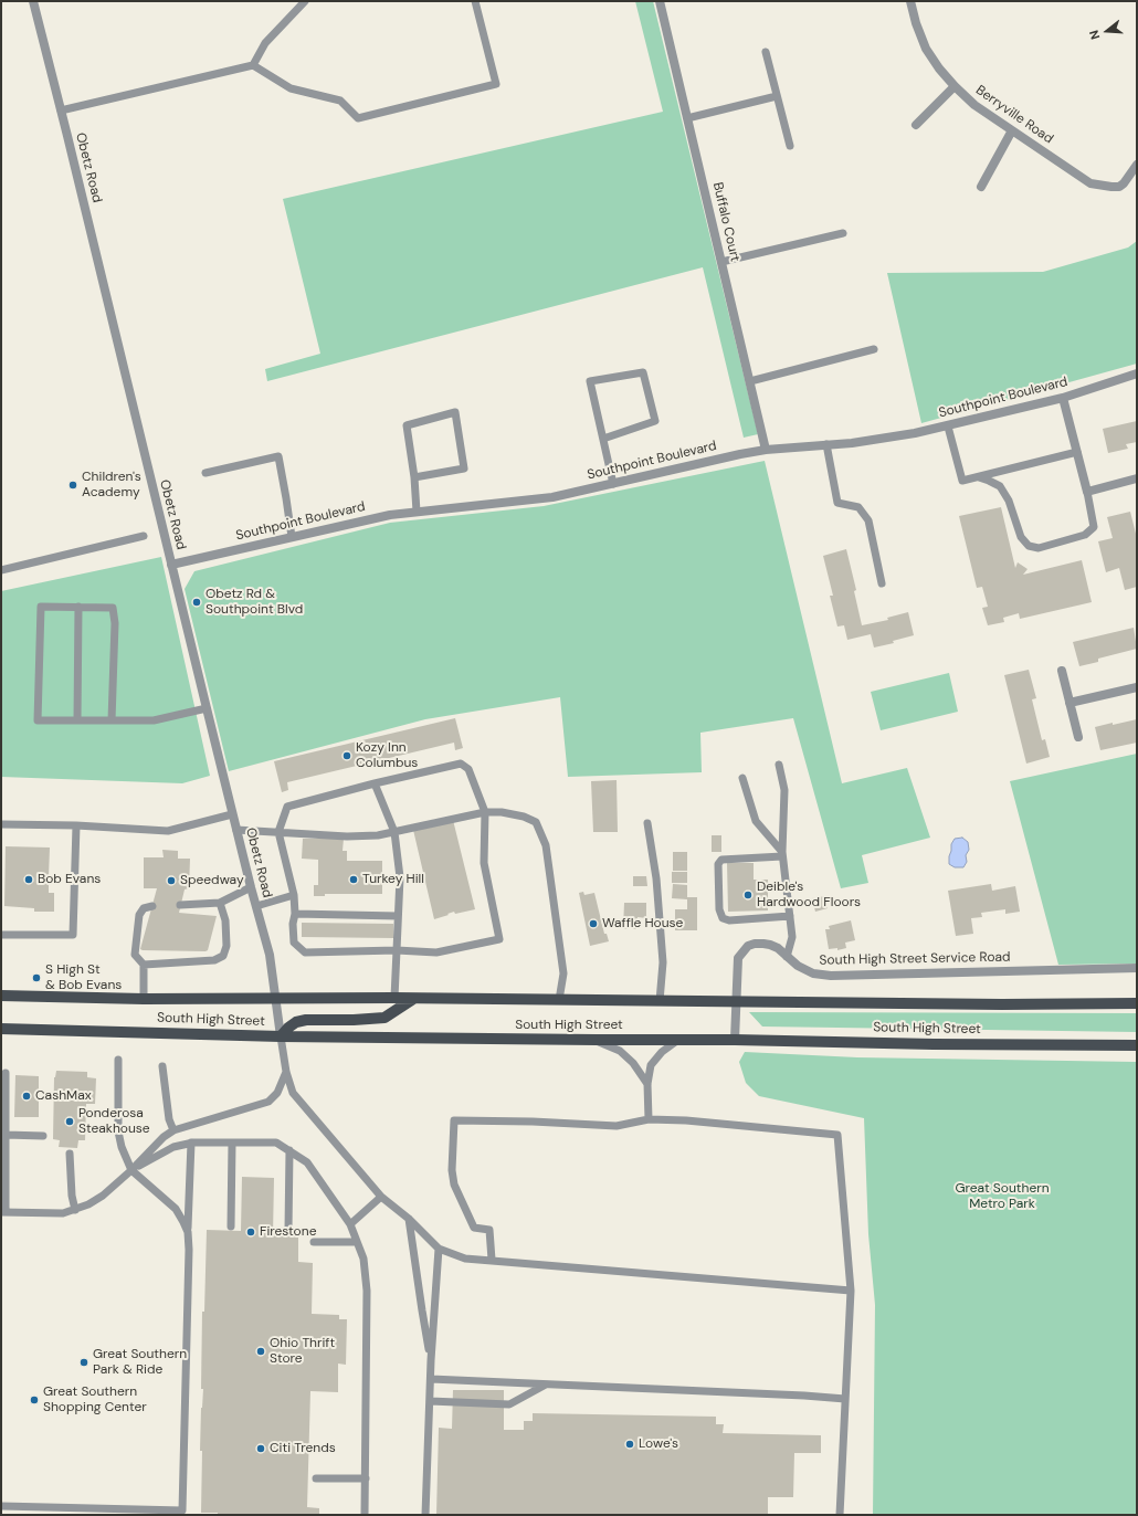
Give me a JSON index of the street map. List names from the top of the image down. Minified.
{"streets":{"main road":["South High Street"],"street":["Berryville Road","Obetz Road","Buffalo Court","Southpoint Boulevard","South High Street Service Road"]},"crossings":[["Obetz Road","Southpoint Boulevard"],["Obetz Road","South High Street"],["Buffalo Court","Southpoint Boulevard"],["South High Street Service Road","South High Street"]],"parks":["Great Southern Metro Park"],"places":["Children's Academy","Obetz Rd & Southpoint Blvd","Kozy Inn Columbus","Bob Evans","Turkey Hill","Speedway","Deible's Hardwood Floors","Waffle House","S High St & Bob Evans","CashMax","Ponderosa Steakhouse","Firestone","Ohio Thrift Store","Great Southern Park & Ride","Great Southern Shopping Center","Lowe's","Citi Trends"],"north":"left"}
